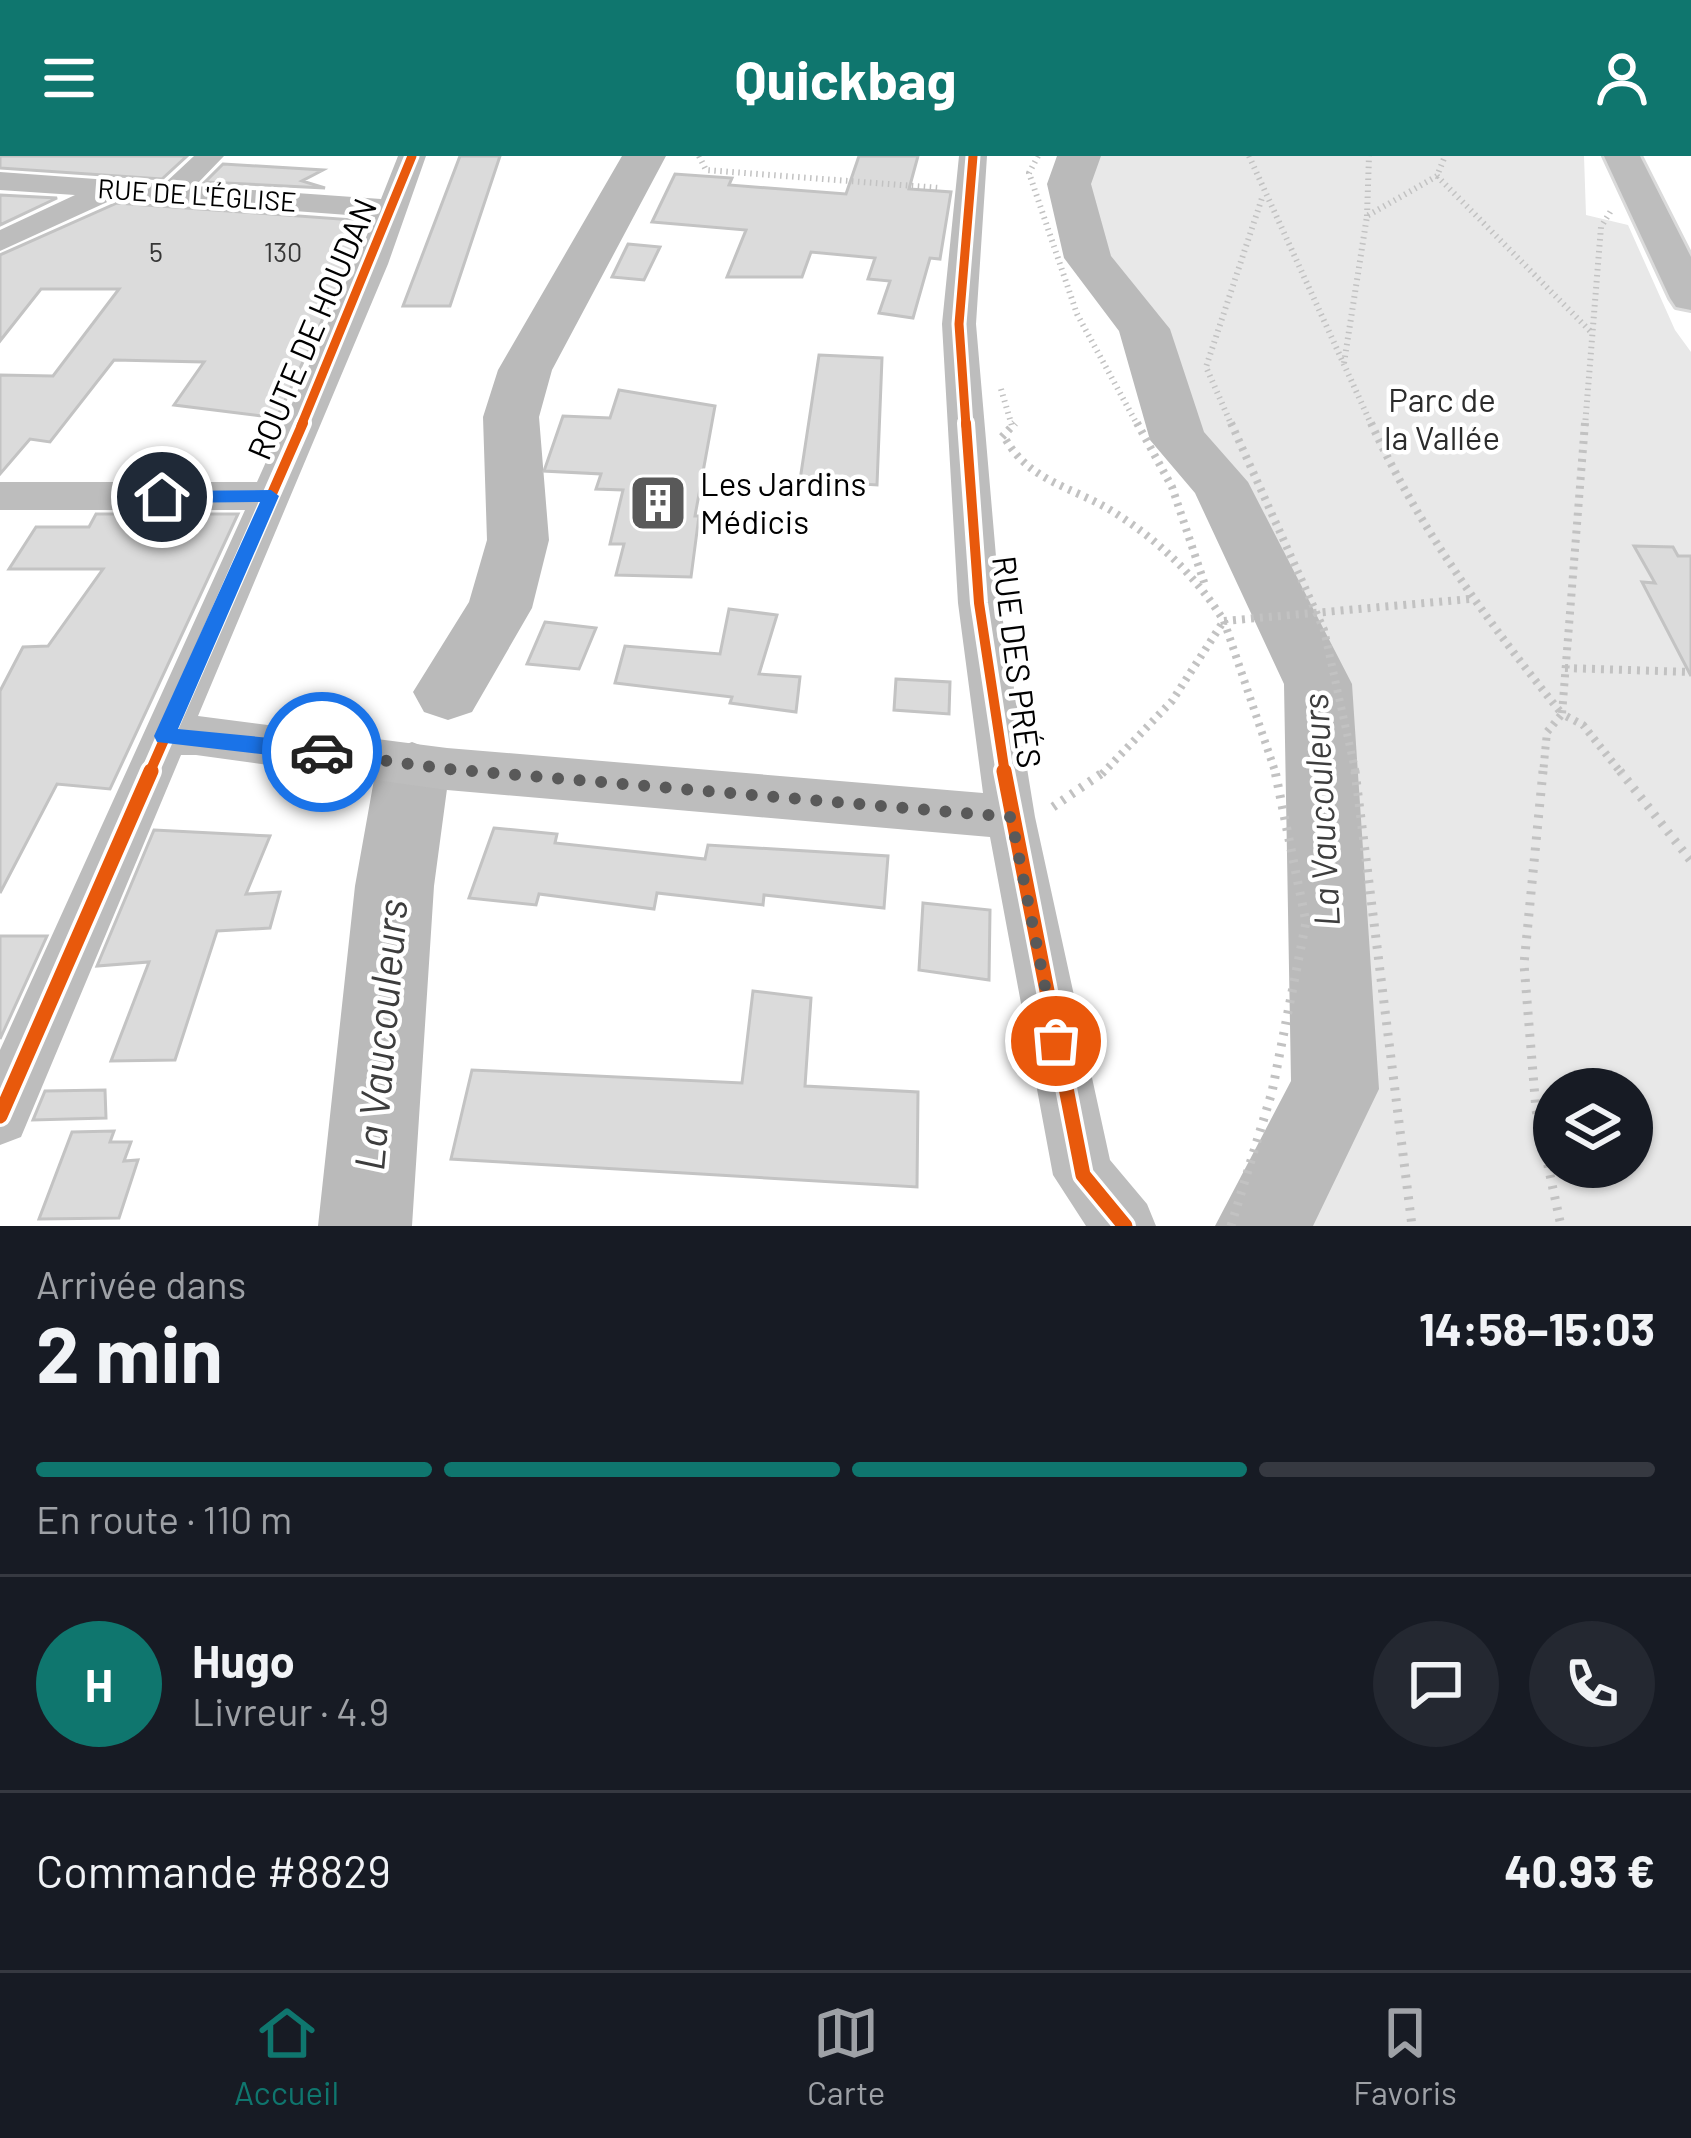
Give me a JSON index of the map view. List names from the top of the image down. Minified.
{"streets":{"street":["RUE DE L'ÉGLISE","ROUTE DE HOUDAN","RUE DES PRÉS"]},"crossings":[["RUE DE L'ÉGLISE","ROUTE DE HOUDAN"],["ROUTE DE HOUDAN","RUE DES PRÉS"]],"water":["La Vaucouleurs"],"parks":["Parc de la Vallée"],"places":{"building":["Les Jardins Médicis"]},"house_numbers":["5","130"],"page":{"header":"Quickbag","heading":["2 min","Arrivée dans","14:58–15:03"],"panel":["Hugo","Livreur · 4.9","Commande #8829","40.93 €"],"bar":"En route · 110 m","round":"H","tabs":["Accueil","Carte","Favoris"]}}
